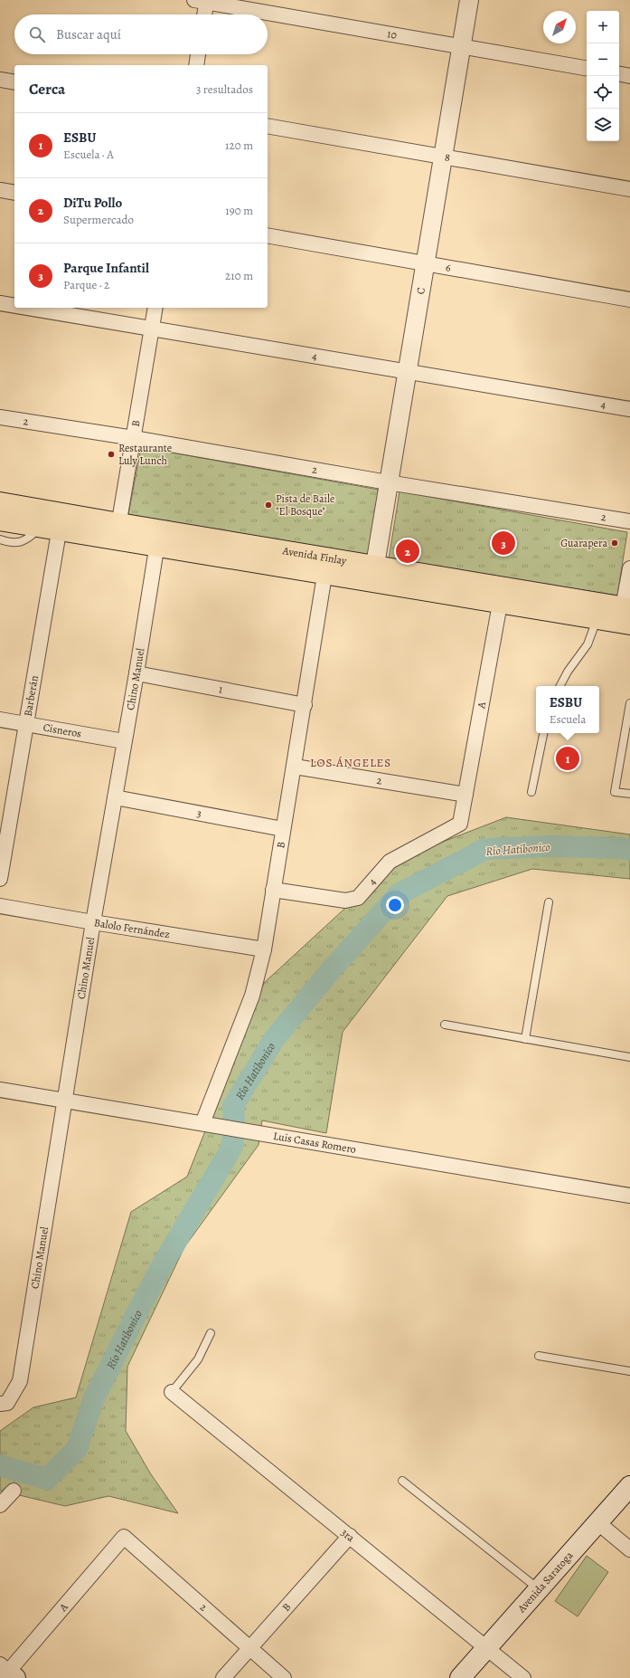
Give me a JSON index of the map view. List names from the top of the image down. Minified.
{"streets":{"main road":["Avenida Finlay","Avenida Saratoga"],"street":["10","8","6","C","4","2","B","Chino Manuel","1","Barberán","A","Cisneros","3","Balolo Fernández","Luis Casas Romero","3ra"]},"crossings":[["10","C"],["8","C"],["6","C"],["C","4"],["C","2"],["C","Avenida Finlay"],["4","B"],["4","A"],["2","B"],["2","A"],["B","Avenida Finlay"],["B","1"],["B","3"],["B","Balolo Fernández"],["B","Luis Casas Romero"],["B","3ra"],["Avenida Finlay","Chino Manuel"],["Avenida Finlay","Barberán"],["Avenida Finlay","A"],["Chino Manuel","1"],["Chino Manuel","Cisneros"],["Chino Manuel","3"],["Chino Manuel","Balolo Fernández"],["Chino Manuel","Luis Casas Romero"],["Barberán","Cisneros"],["3ra","Avenida Saratoga"]],"districts":["LOS ÁNGELES"],"water":["Río Hatibonico"],"places":["Restaurante Luly Lunch","Pista de Baile \"El Bosque\"","Guarapera"],"north":"top right","page":{"map_buttons":["+","−"],"search":"Buscar aquí","heading":["Cerca","3 resultados"],"list":[{"mark":"1","name":"ESBU","note":"Escuela · A","value":"120 m"},{"mark":"2","name":"DiTu Pollo","note":"Supermercado","value":"190 m"},{"mark":"3","name":"Parque Infantil","note":"Parque · 2","value":"210 m"}],"pins":["3","2","1"],"popup":["ESBU","Escuela"]}}
